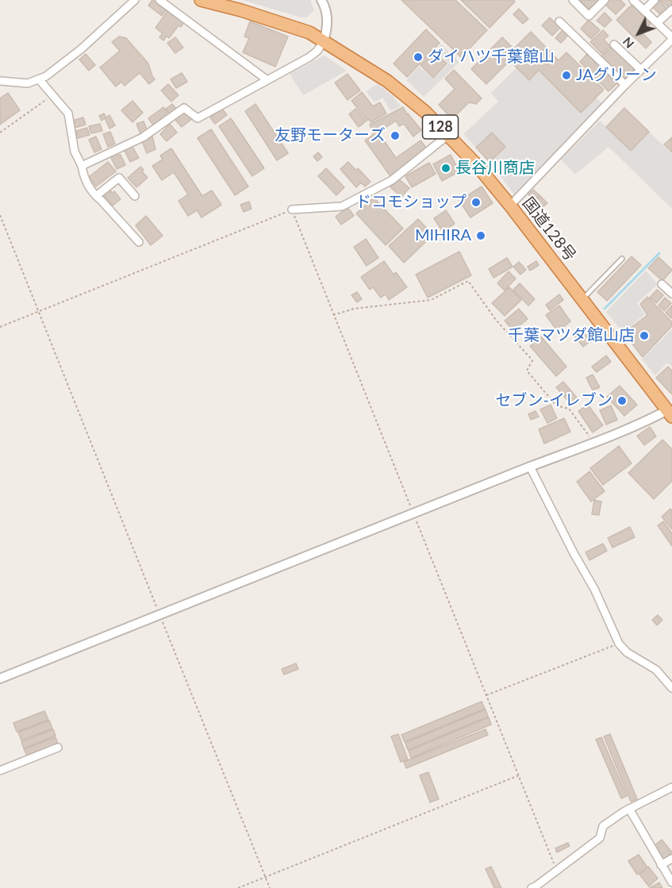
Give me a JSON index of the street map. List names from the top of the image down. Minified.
{"streets":{"highway":["128","国道128号"]},"places":["ダイハツ千葉館山","JAグリーン","友野モーターズ","長谷川商店","ドコモショップ","MIHIRA","千葉マツダ館山店","セブン-イレブン"],"north":"bottom left"}
